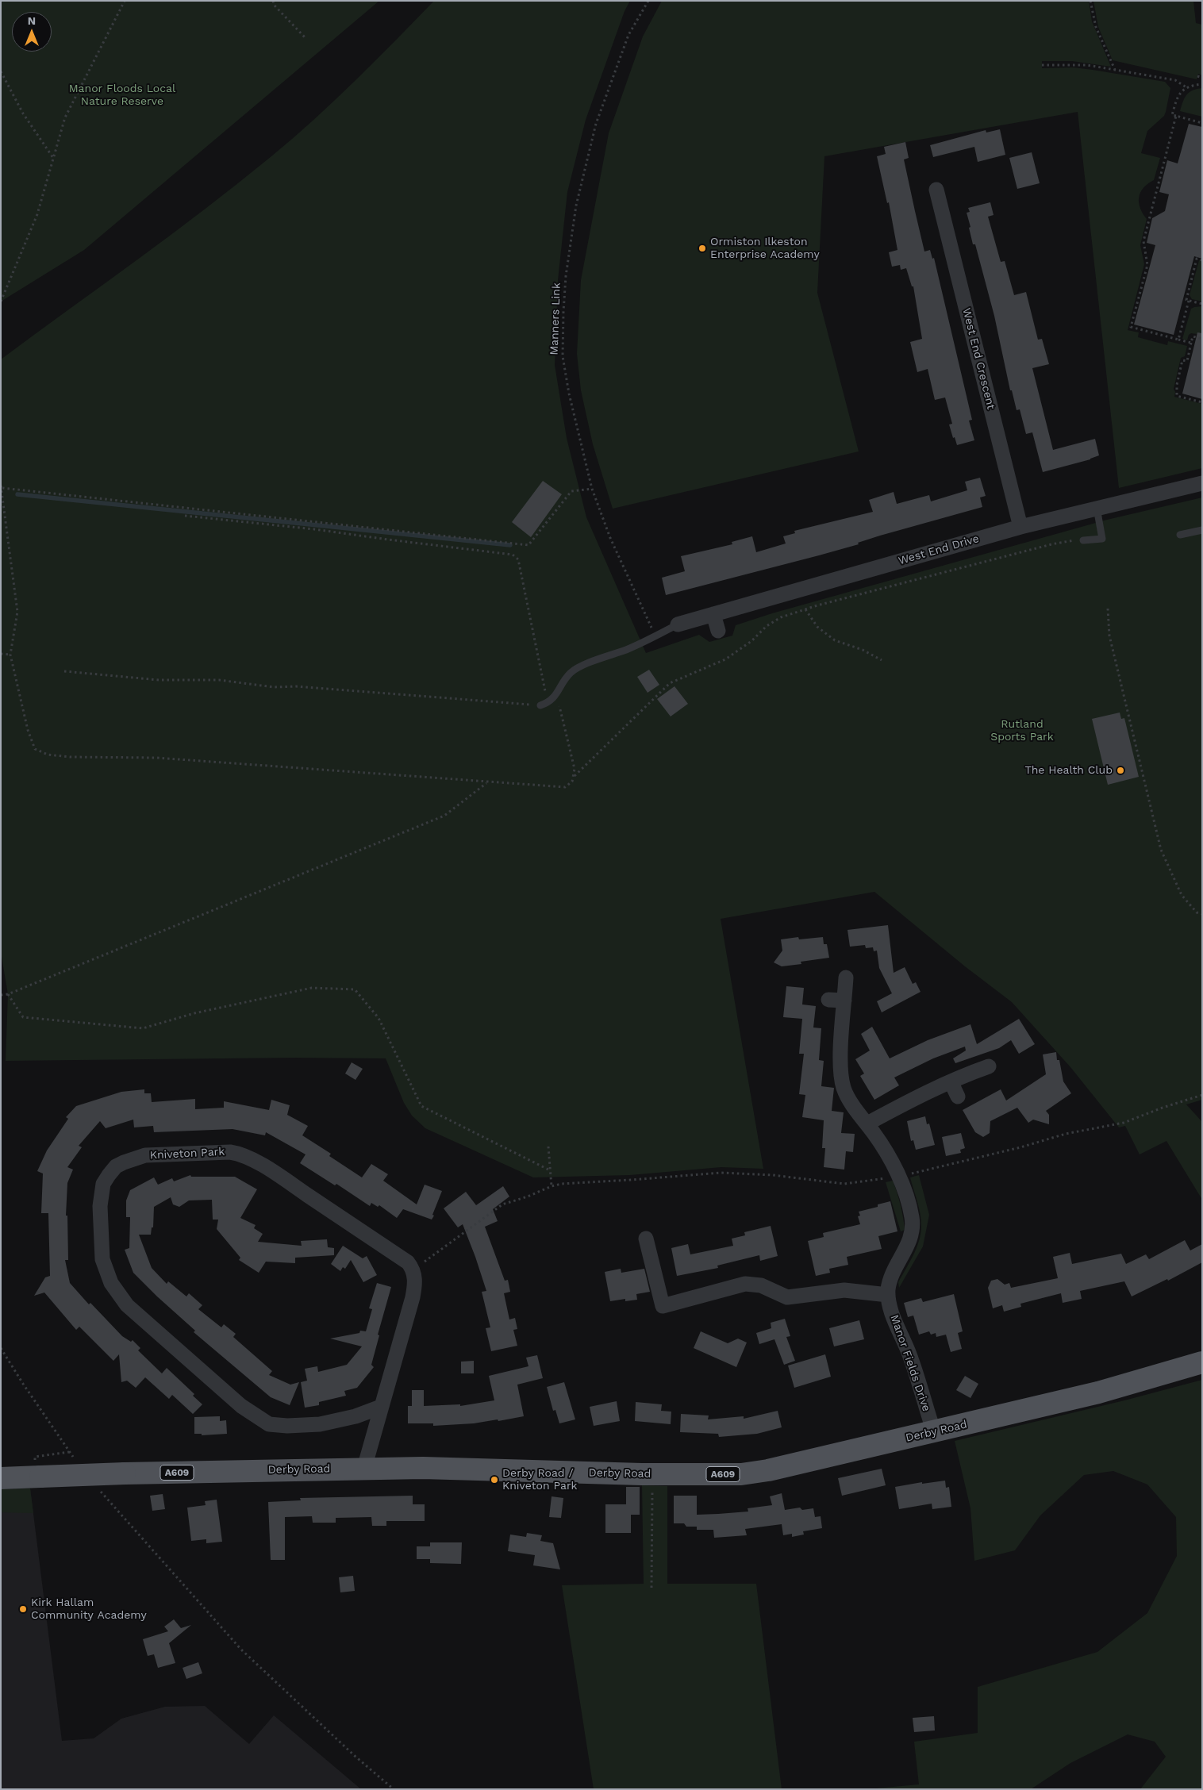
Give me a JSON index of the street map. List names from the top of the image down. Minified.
{"streets":{"main road":["Derby Road","A609"],"street":["West End Crescent","West End Drive","Kniveton Park","Manor Fields Drive"],"path":["Manners Link"]},"crossings":[["West End Crescent","West End Drive"],["Manor Fields Drive","Derby Road"]],"parks":["Manor Floods Local Nature Reserve","Rutland Sports Park"],"places":["Ormiston Ilkeston Enterprise Academy","The Health Club","Derby Road / Kniveton Park","Kirk Hallam Community Academy"],"north":"top"}
